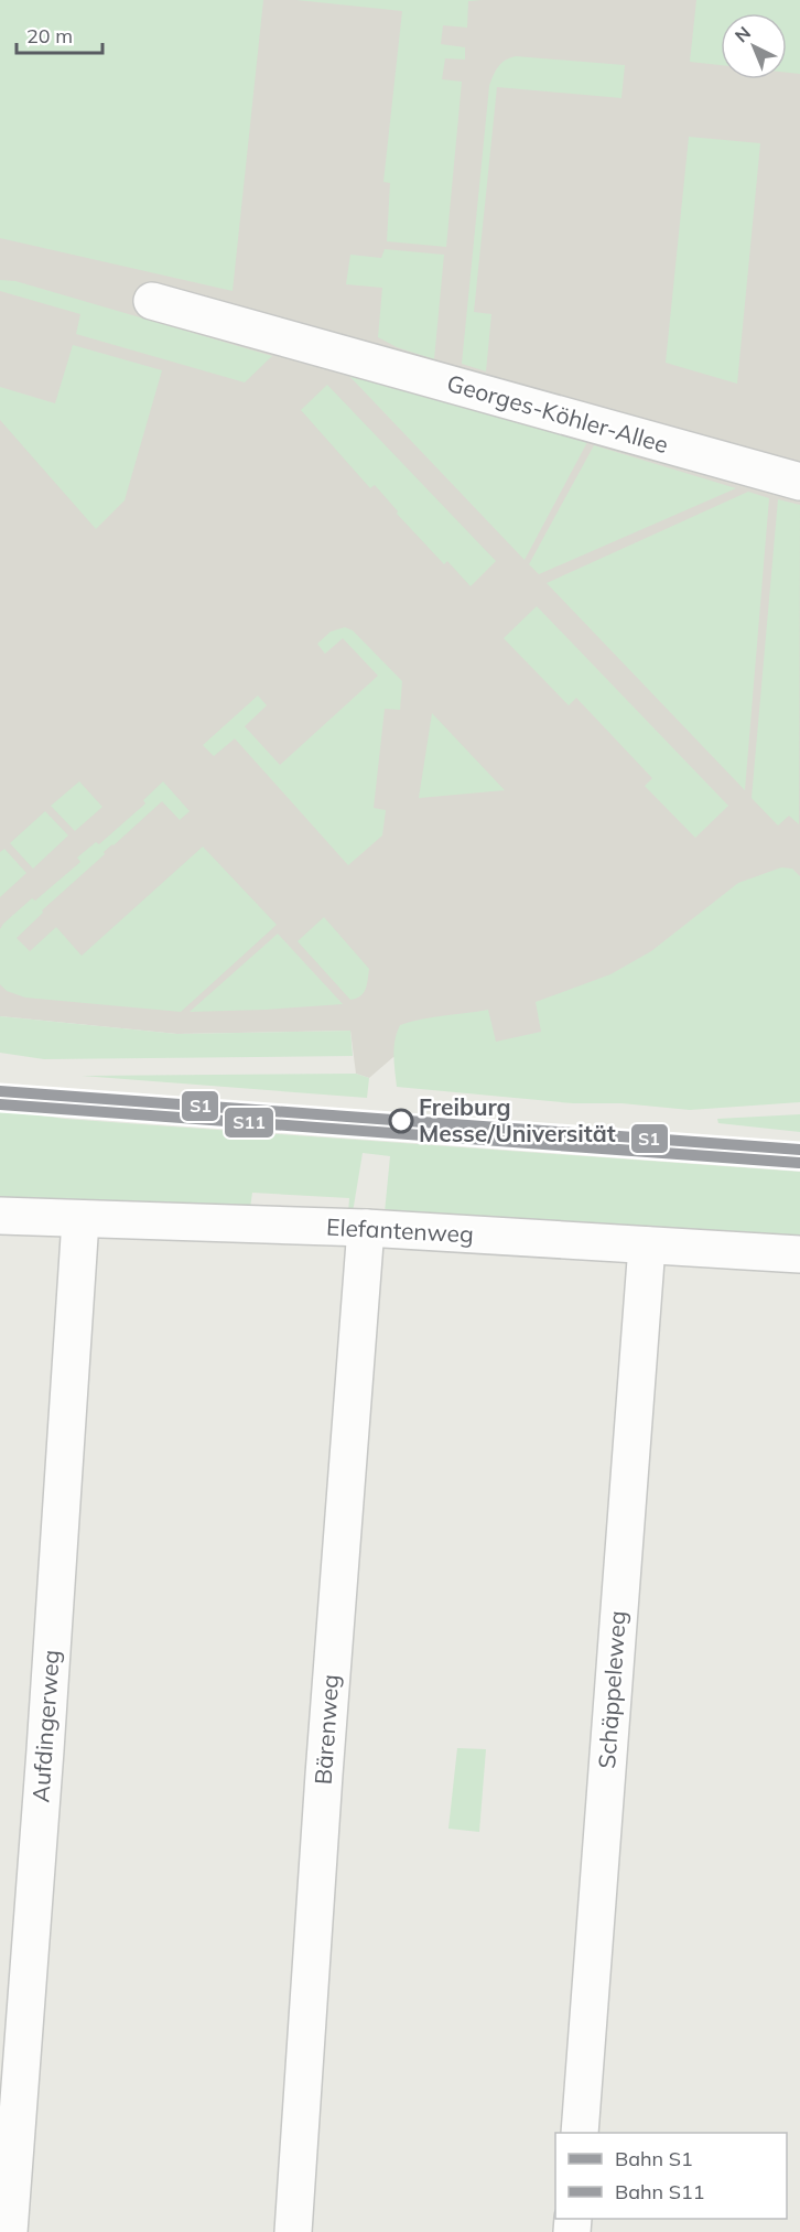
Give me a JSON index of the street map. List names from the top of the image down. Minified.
{"streets":{"street":["Georges-Köhler-Allee","Elefantenweg","Schäppeleweg","Aufdingerweg","Bärenweg"]},"crossings":[["Elefantenweg","Schäppeleweg"],["Elefantenweg","Aufdingerweg"],["Elefantenweg","Bärenweg"]],"places":["Freiburg Messe/Universität"],"lines":["rail line S1","rail line S11"],"legend":["Bahn S1","Bahn S11"],"scale_bar":"20 m","north":"top left"}
